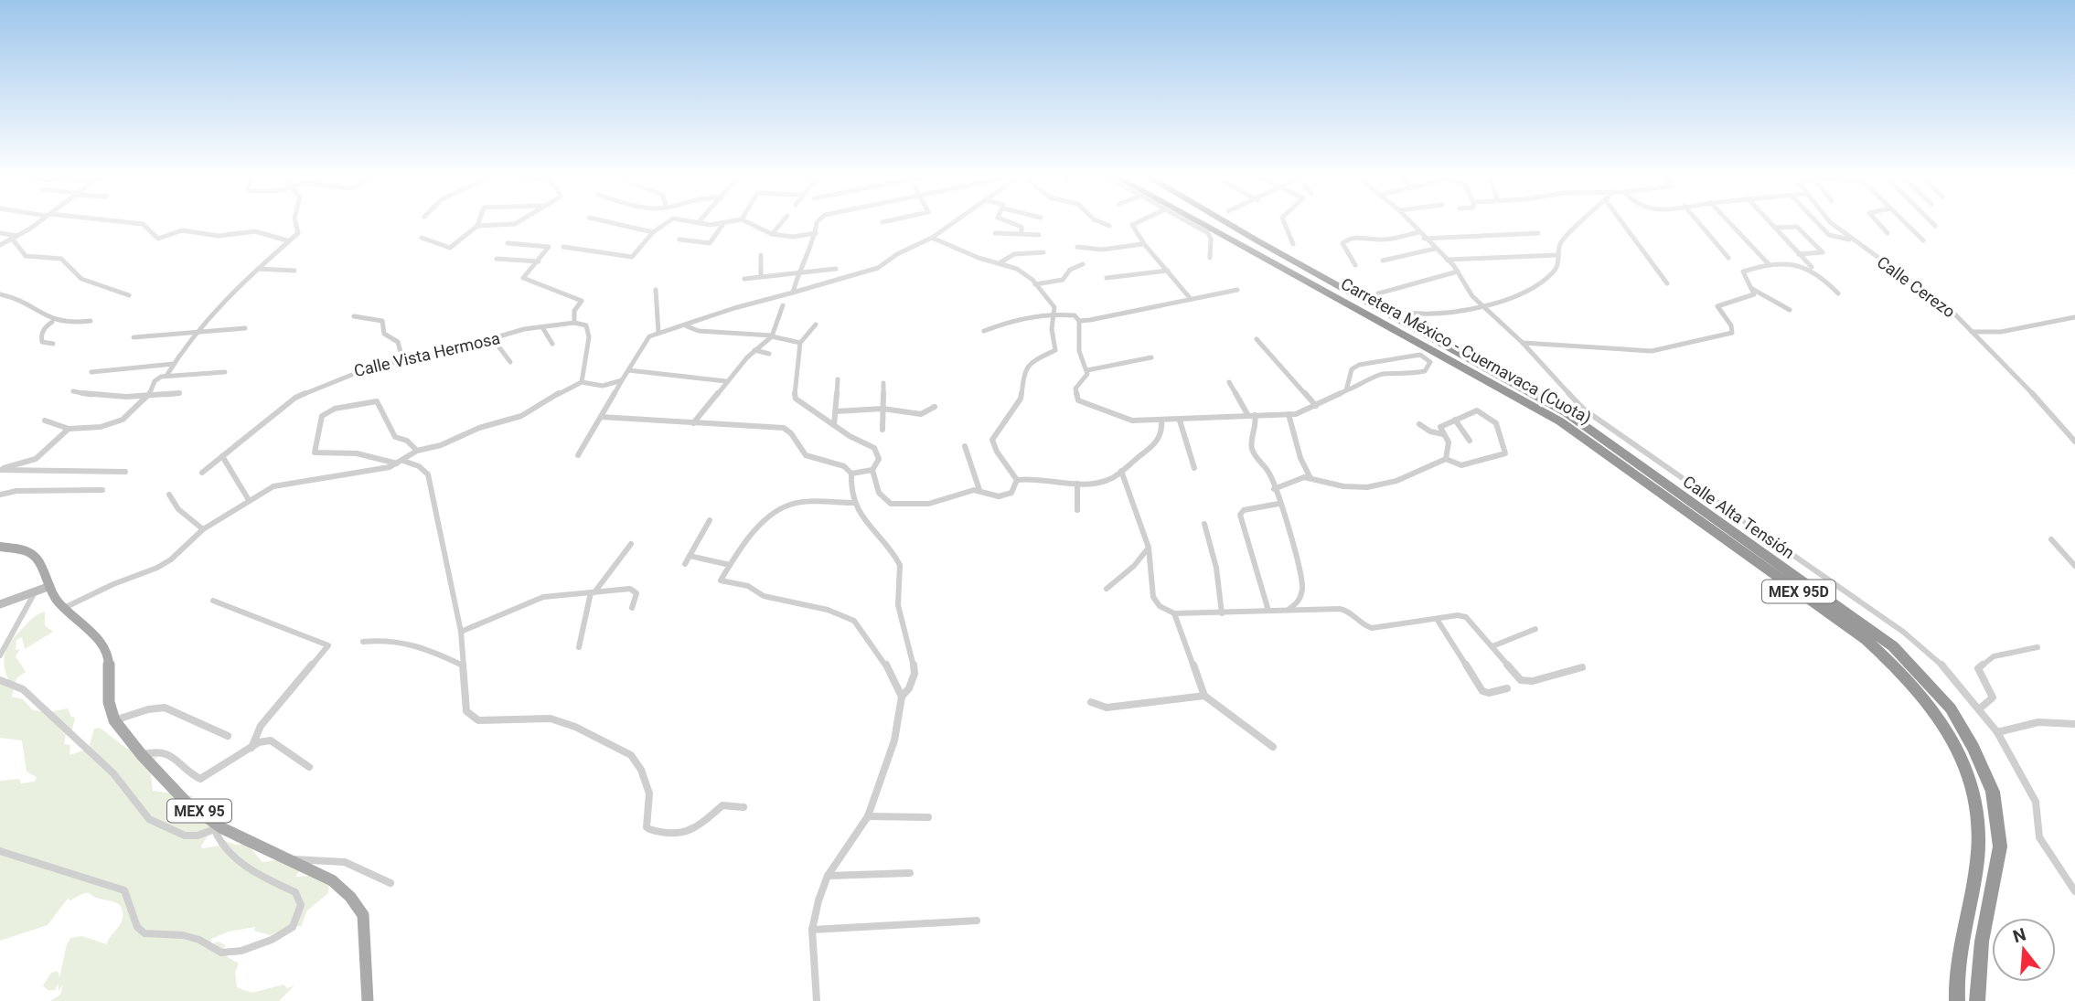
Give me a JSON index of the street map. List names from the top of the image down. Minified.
{"streets":{"highway":["Carretera México - Cuernavaca (Cuota)","MEX 95D"],"main road":["MEX 95"],"street":["Calle Cerezo","Calle Vista Hermosa","Calle Alta Tensión"]},"north":"top"}
